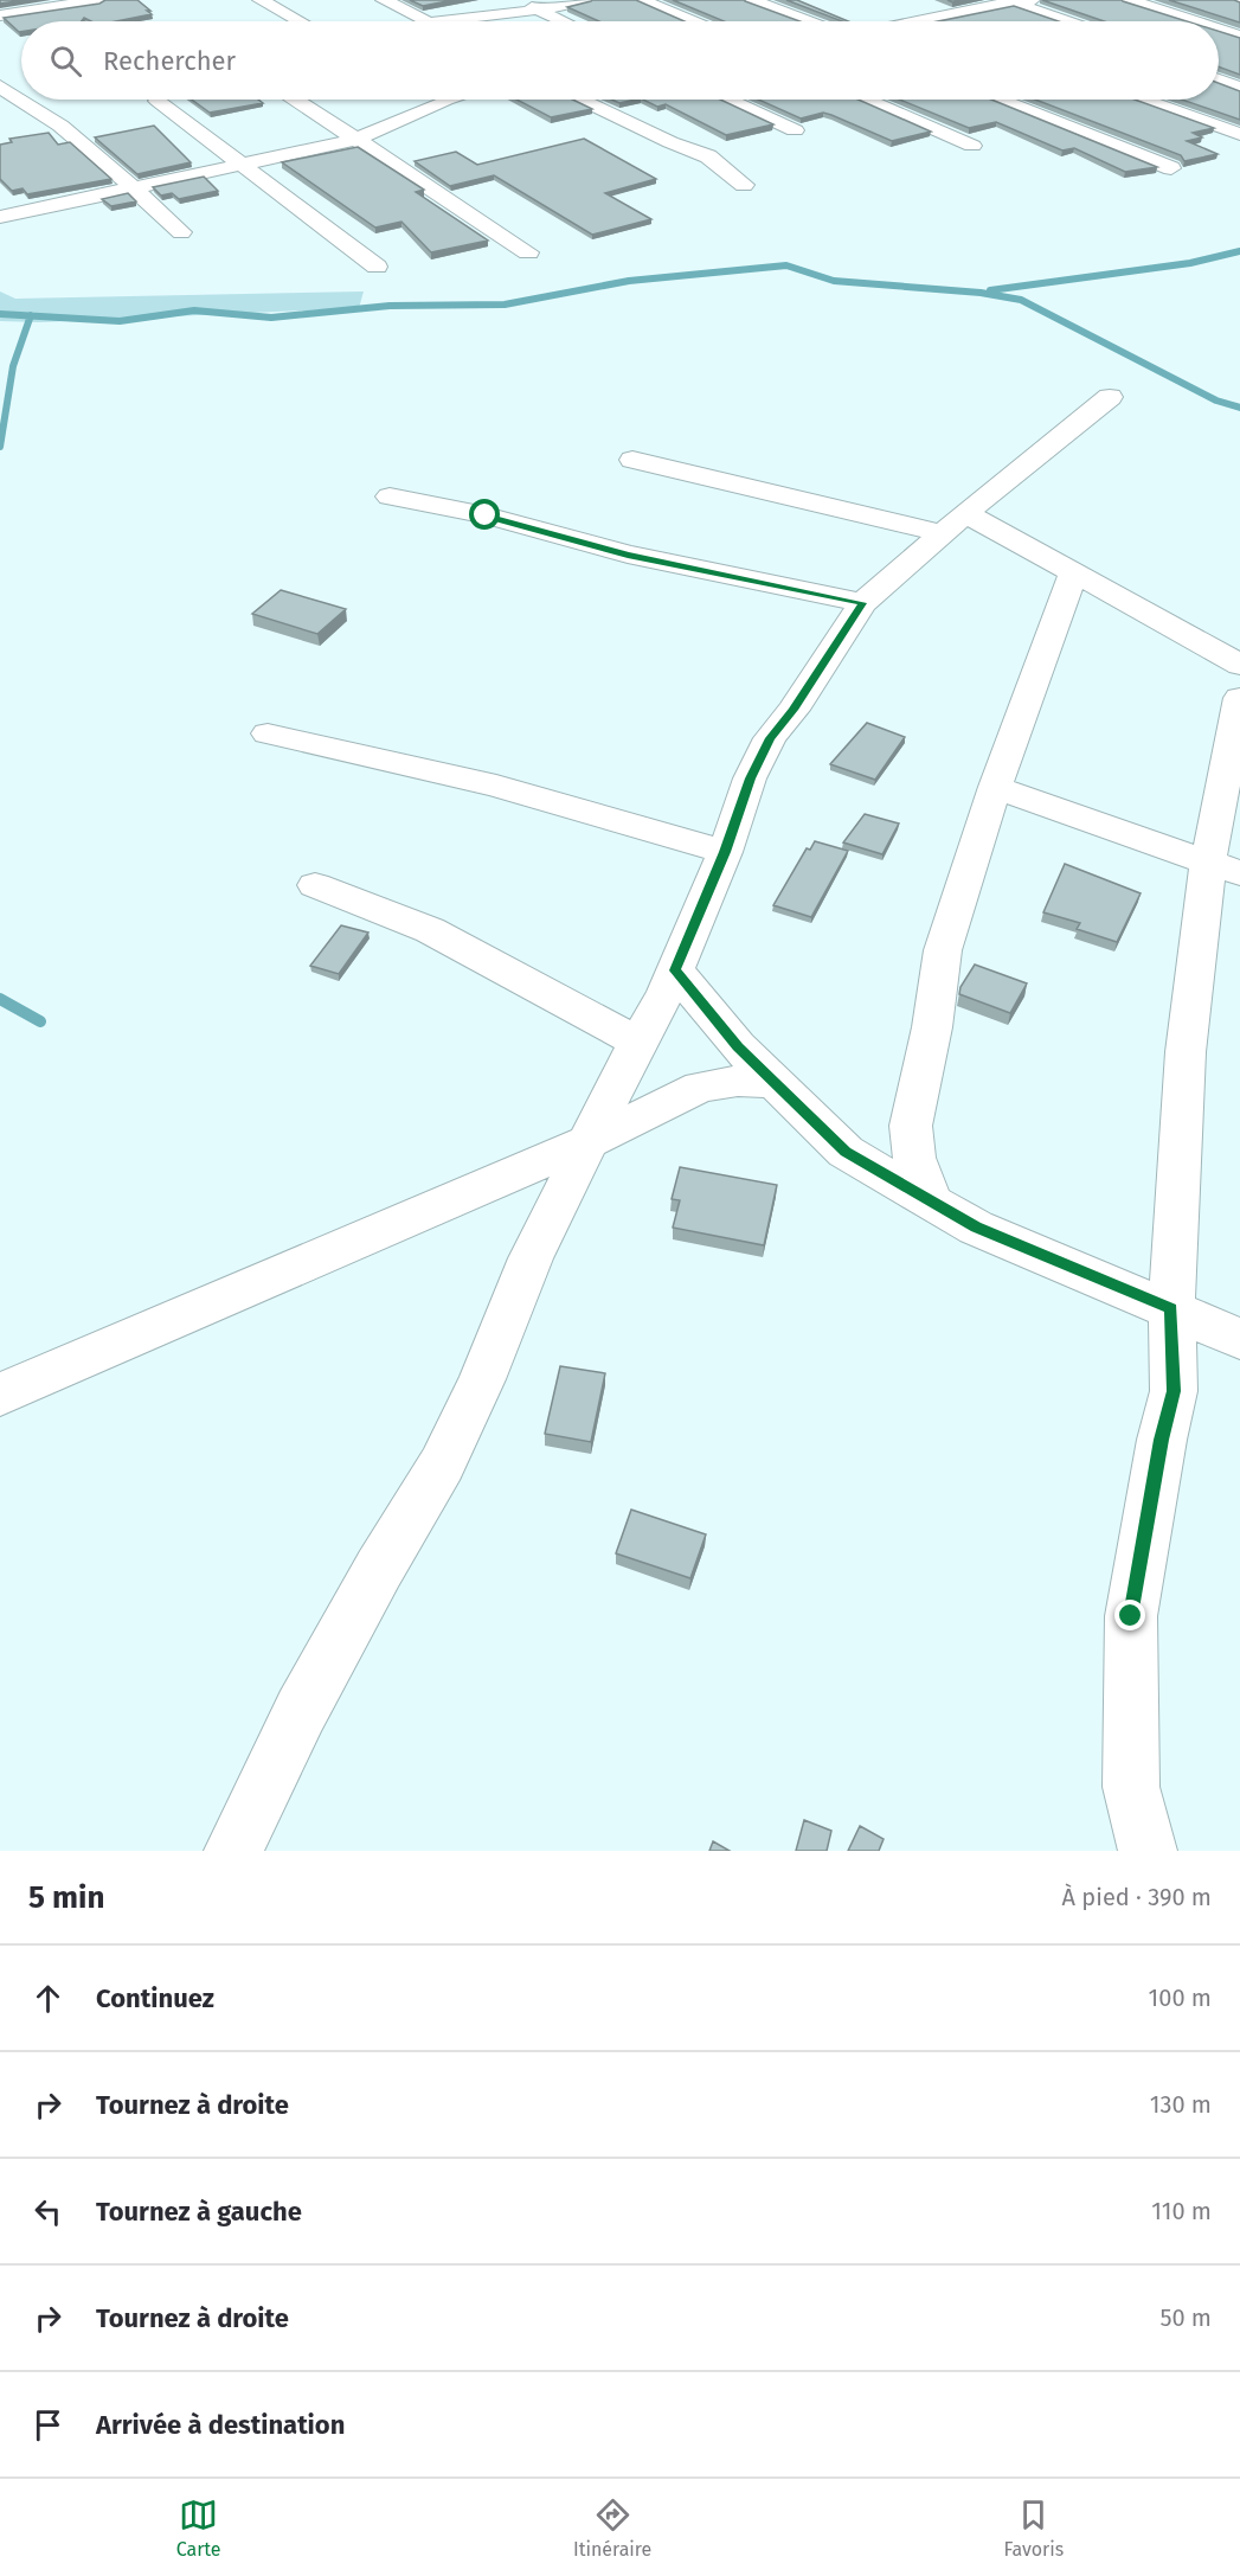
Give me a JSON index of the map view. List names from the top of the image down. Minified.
{"page":{"search":"Rechercher","heading":["5 min","À pied · 390 m"],"list":[["Continuez","100 m"],["Tournez à droite","130 m"],["Tournez à gauche","110 m"],["Tournez à droite","50 m"],"Arrivée à destination"],"nav":["Carte","Itinéraire","Favoris"]}}
